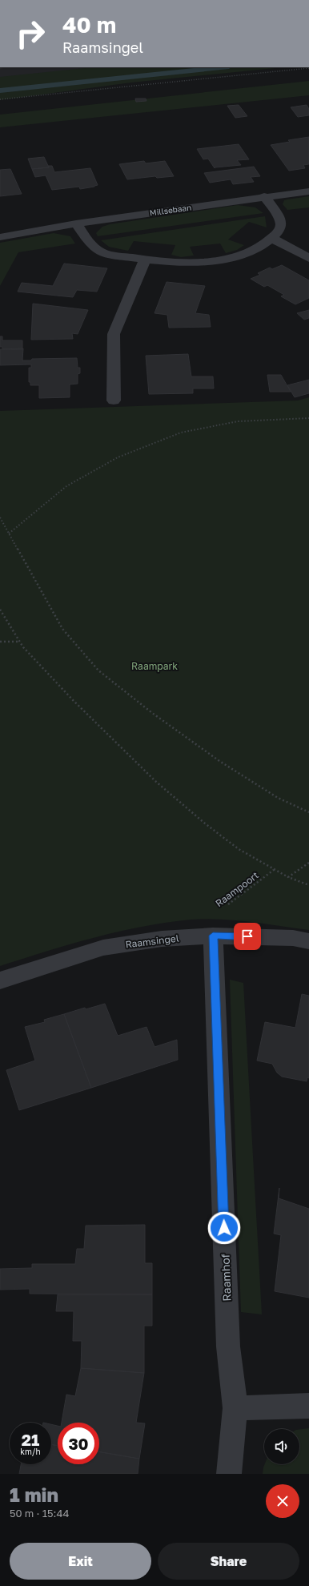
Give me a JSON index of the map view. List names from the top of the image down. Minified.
{"streets":{"street":["Millsebaan","Raamsingel","Raamhof"],"path":["Raampoort"]},"crossings":[["Raampoort","Raamsingel"],["Raampoort","Raamhof"],["Raamsingel","Raamhof"]],"parks":["Raampark"],"page":{"turn":["40 m","Raamsingel"],"speed":"21 km/h","limit":"30","heading":["1 min","50 m · 15:44"],"buttons":["Exit","Share"]}}
